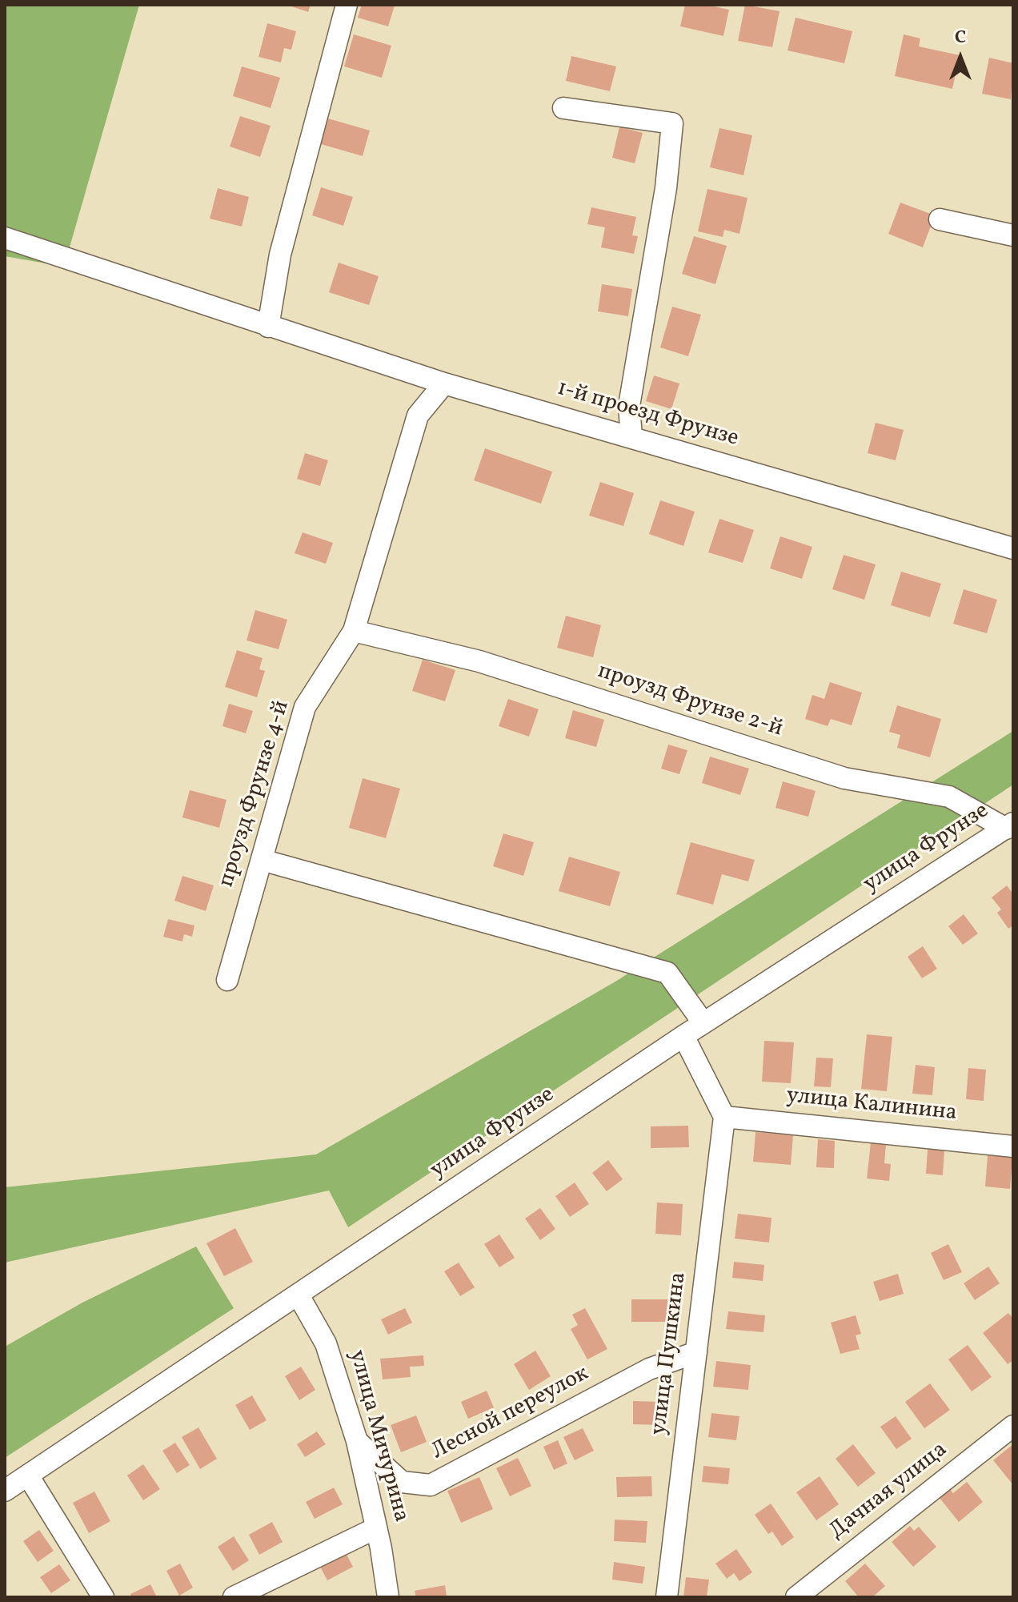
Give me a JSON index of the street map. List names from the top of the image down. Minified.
{"streets":{"street":["1-й проезд Фрунзе","проузд Фрунзе 2-й","проузд Фрунзе 4-й","улица Фрунзе","улица Калинина","улица Пушкина","Лесной переулок","улица Мичурина","Дачная улица"]},"crossings":[["1-й проезд Фрунзе","проузд Фрунзе 4-й"],["проузд Фрунзе 2-й","проузд Фрунзе 4-й"],["проузд Фрунзе 2-й","улица Фрунзе"],["улица Фрунзе","улица Мичурина"],["улица Калинина","улица Пушкина"],["улица Пушкина","Лесной переулок"],["Лесной переулок","улица Мичурина"]],"north":"top"}
